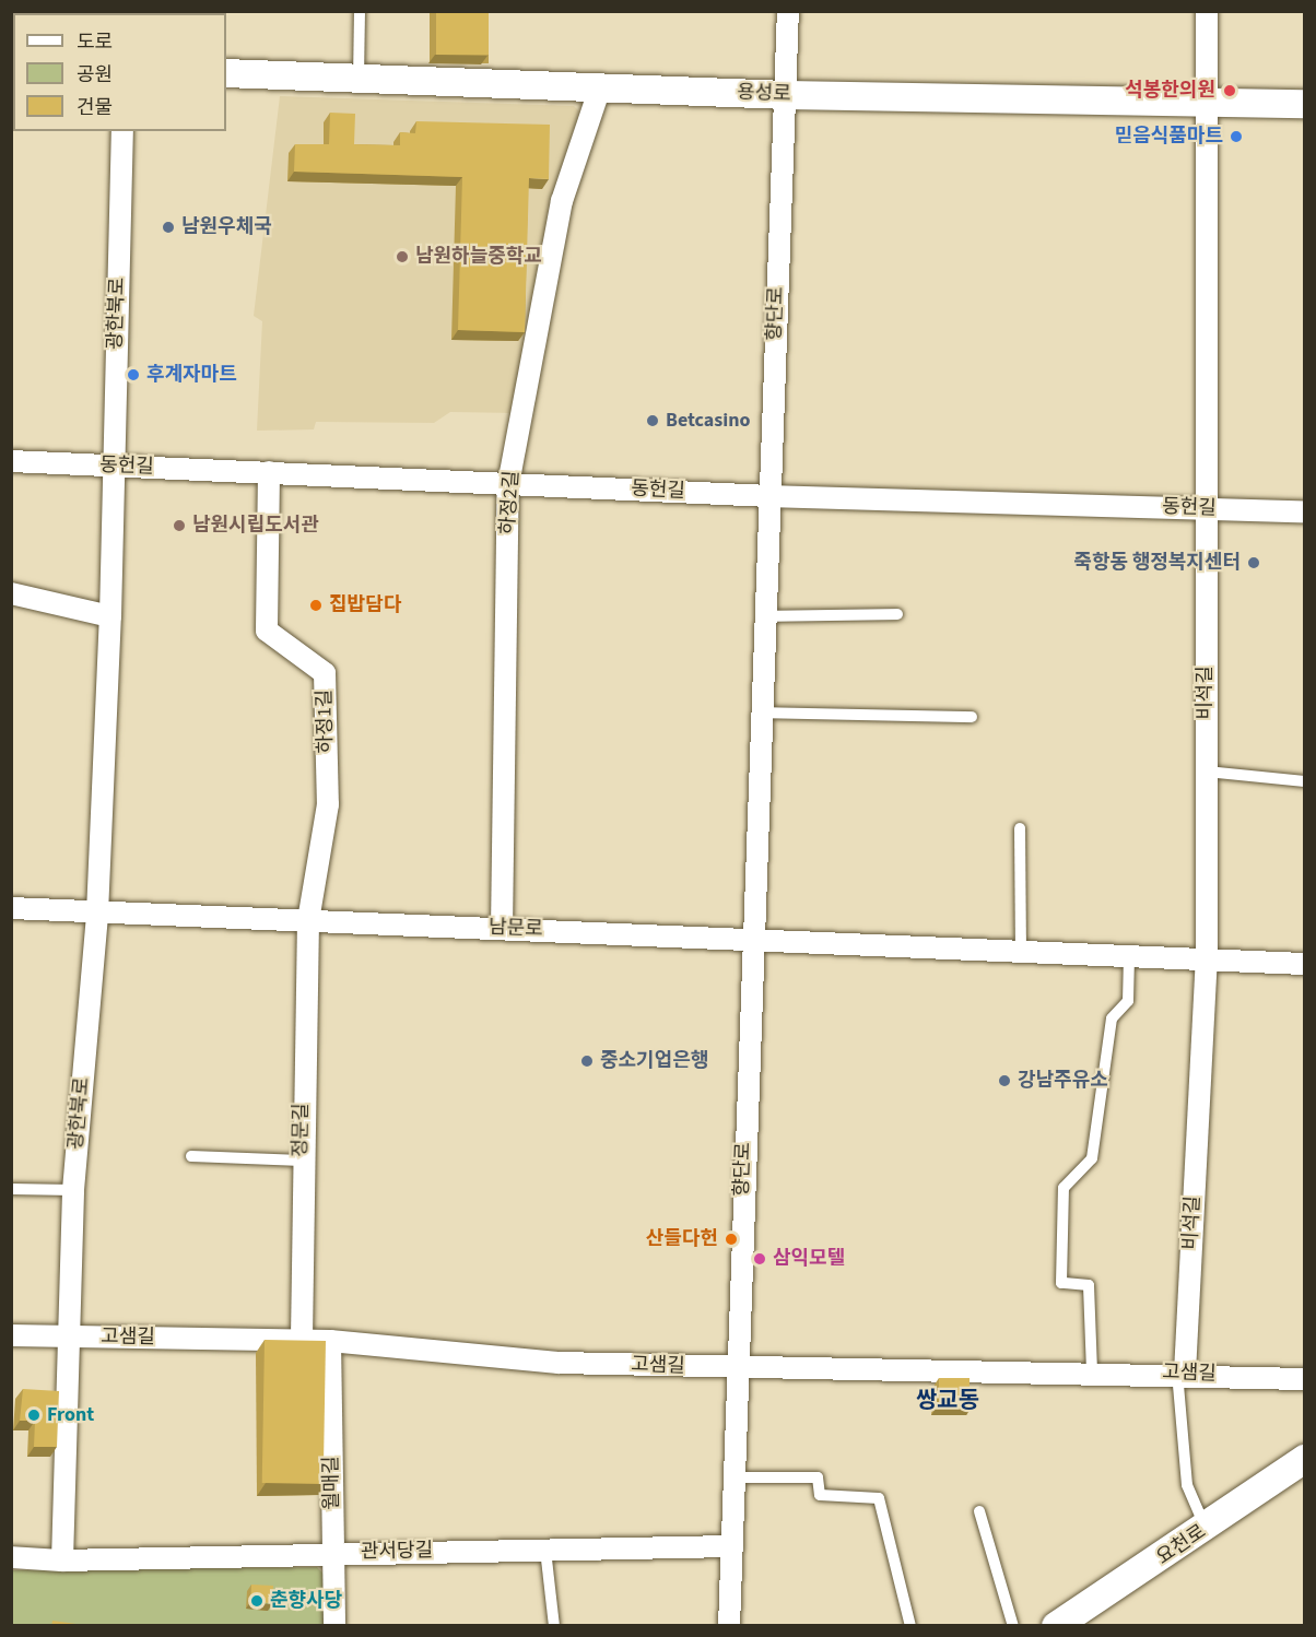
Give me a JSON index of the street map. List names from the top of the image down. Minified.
{"streets":{"street":["용성로","광한북로","향단로","동헌길","하정2길","비석길","하정1길","남문로","정문길","고샘길","월매길","요천로","관서당길"]},"crossings":[["용성로","향단로"],["용성로","하정2길"],["용성로","비석길"],["광한북로","동헌길"],["광한북로","남문로"],["광한북로","고샘길"],["광한북로","관서당길"],["향단로","동헌길"],["향단로","남문로"],["향단로","고샘길"],["향단로","관서당길"],["동헌길","하정2길"],["동헌길","비석길"],["동헌길","하정1길"],["하정2길","남문로"],["비석길","남문로"],["비석길","고샘길"],["비석길","요천로"],["하정1길","남문로"],["하정1길","정문길"],["남문로","정문길"],["정문길","고샘길"],["고샘길","월매길"],["월매길","관서당길"]],"districts":["쌍교동"],"places":["석봉한의원","믿음식품마트","남원우체국","남원하늘중학교","후계자마트","Betcasino","남원시립도서관","죽항동 행정복지센터","집밥담다","중소기업은행","강남주유소","산들다헌","삼익모텔","Front","춘향사당"],"legend":["도로","공원","건물"]}
